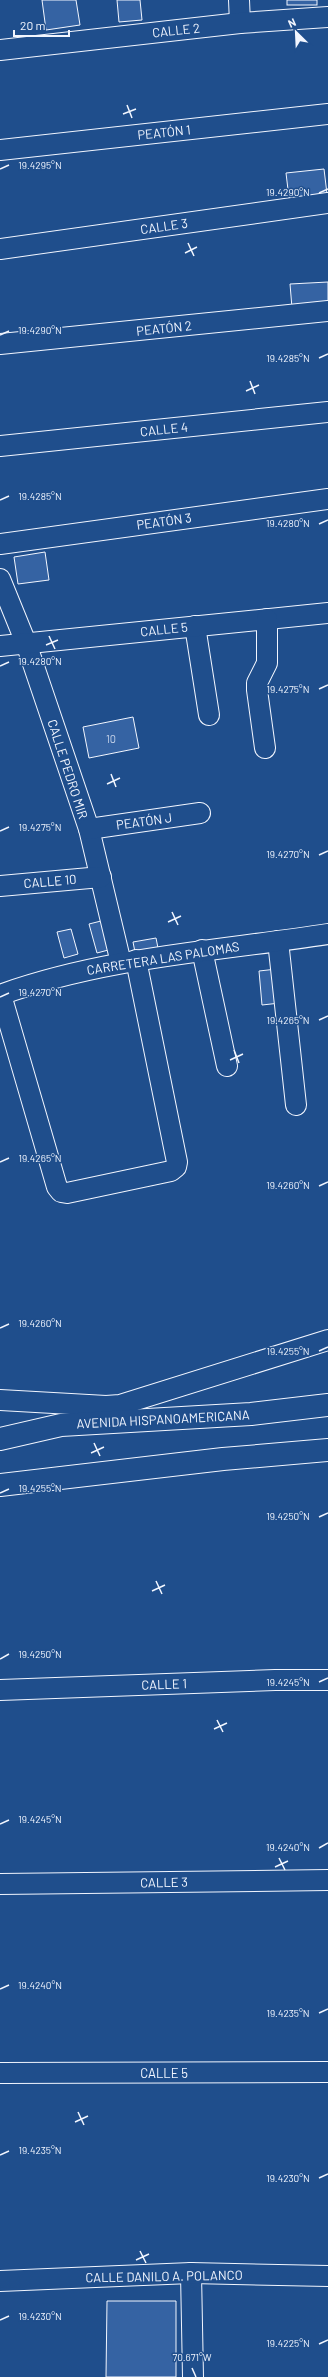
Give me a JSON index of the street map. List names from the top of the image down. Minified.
{"streets":{"main road":["AVENIDA HISPANOAMERICANA"],"street":["CALLE 2","PEATÓN 1","CALLE 3","PEATÓN 2","CALLE 4","PEATÓN 3","CALLE 5","CALLE PEDRO MIR","PEATÓN J","CALLE 10","CARRETERA LAS PALOMAS","CALLE 1","CALLE DANILO A. POLANCO"]},"crossings":[["CALLE 5","CALLE PEDRO MIR"],["CALLE PEDRO MIR","PEATÓN J"],["CALLE PEDRO MIR","CALLE 10"],["CALLE PEDRO MIR","CARRETERA LAS PALOMAS"]],"house_numbers":["10"],"scale_bar":"20 m","north":"top left","coordinates":["19.4295°N","19.4290°N","19.4285°N","19.4280°N","19.4275°N","19.4270°N","19.4265°N","19.4260°N","19.4255°N","19.4250°N","19.4245°N","19.4240°N","19.4235°N","19.4230°N","19.4225°N","70.671°W"]}
